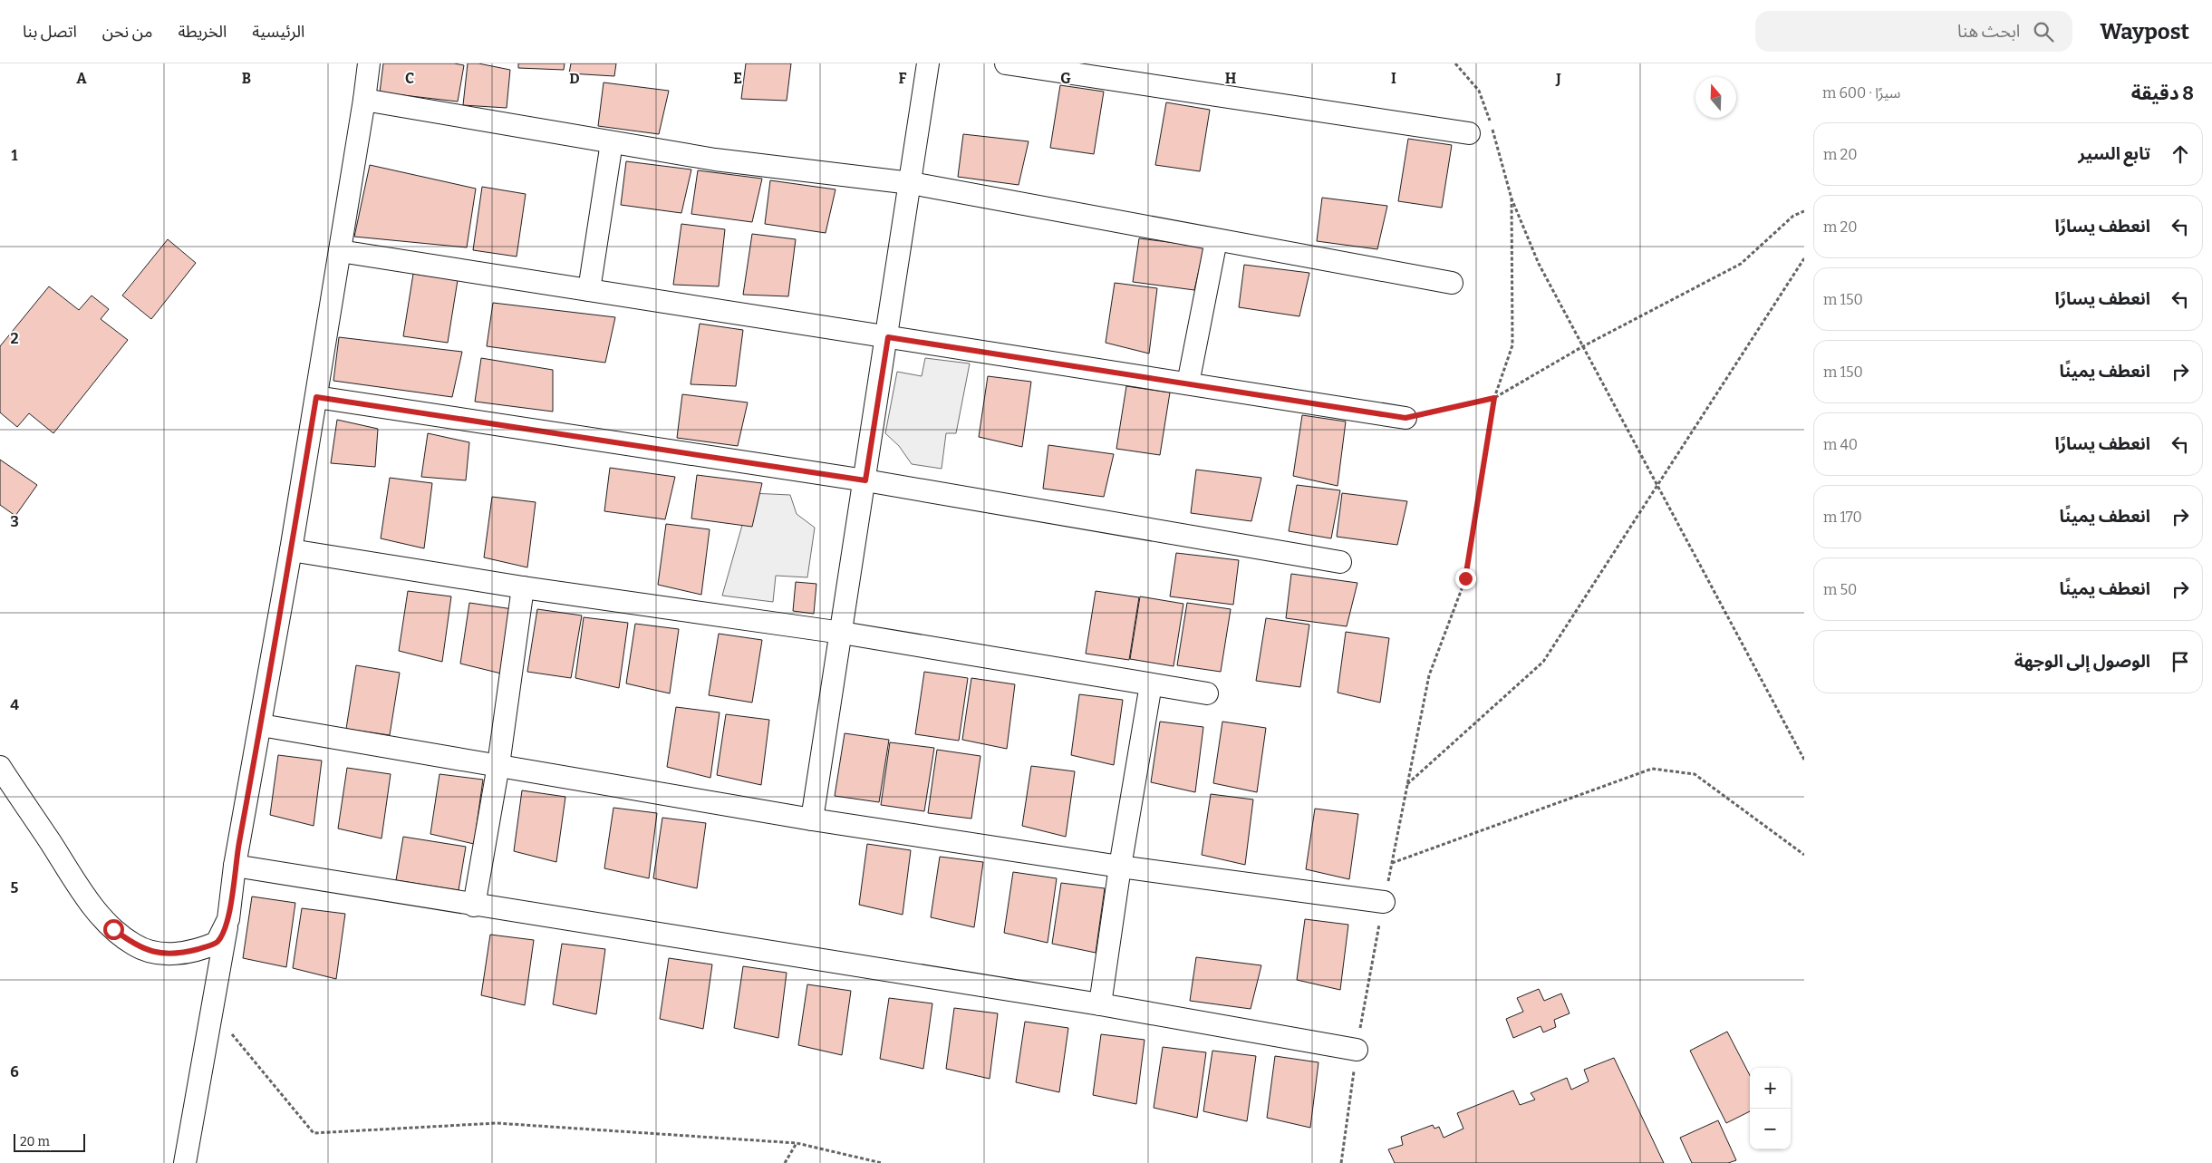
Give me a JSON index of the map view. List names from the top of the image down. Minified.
{"scale_bar":"20 m","north":"top","page":{"header":"Waypost","search":"ابحث هنا","nav":["الرئيسية","الخريطة","من نحن","اتصل بنا"],"heading":["8 دقيقة","سيرًا · 600 m"],"list":[["تابع السير","20 m"],["انعطف يسارًا","20 m"],["انعطف يسارًا","150 m"],["انعطف يمينًا","150 m"],["انعطف يسارًا","40 m"],["انعطف يمينًا","170 m"],["انعطف يمينًا","50 m"],"الوصول إلى الوجهة"],"map_buttons":["+","−"],"scale":"20 m"},"grid":{"columns":["A","B","C","D","E","F","G","H","I","J"],"rows":["1","2","3","4","5","6"]}}
